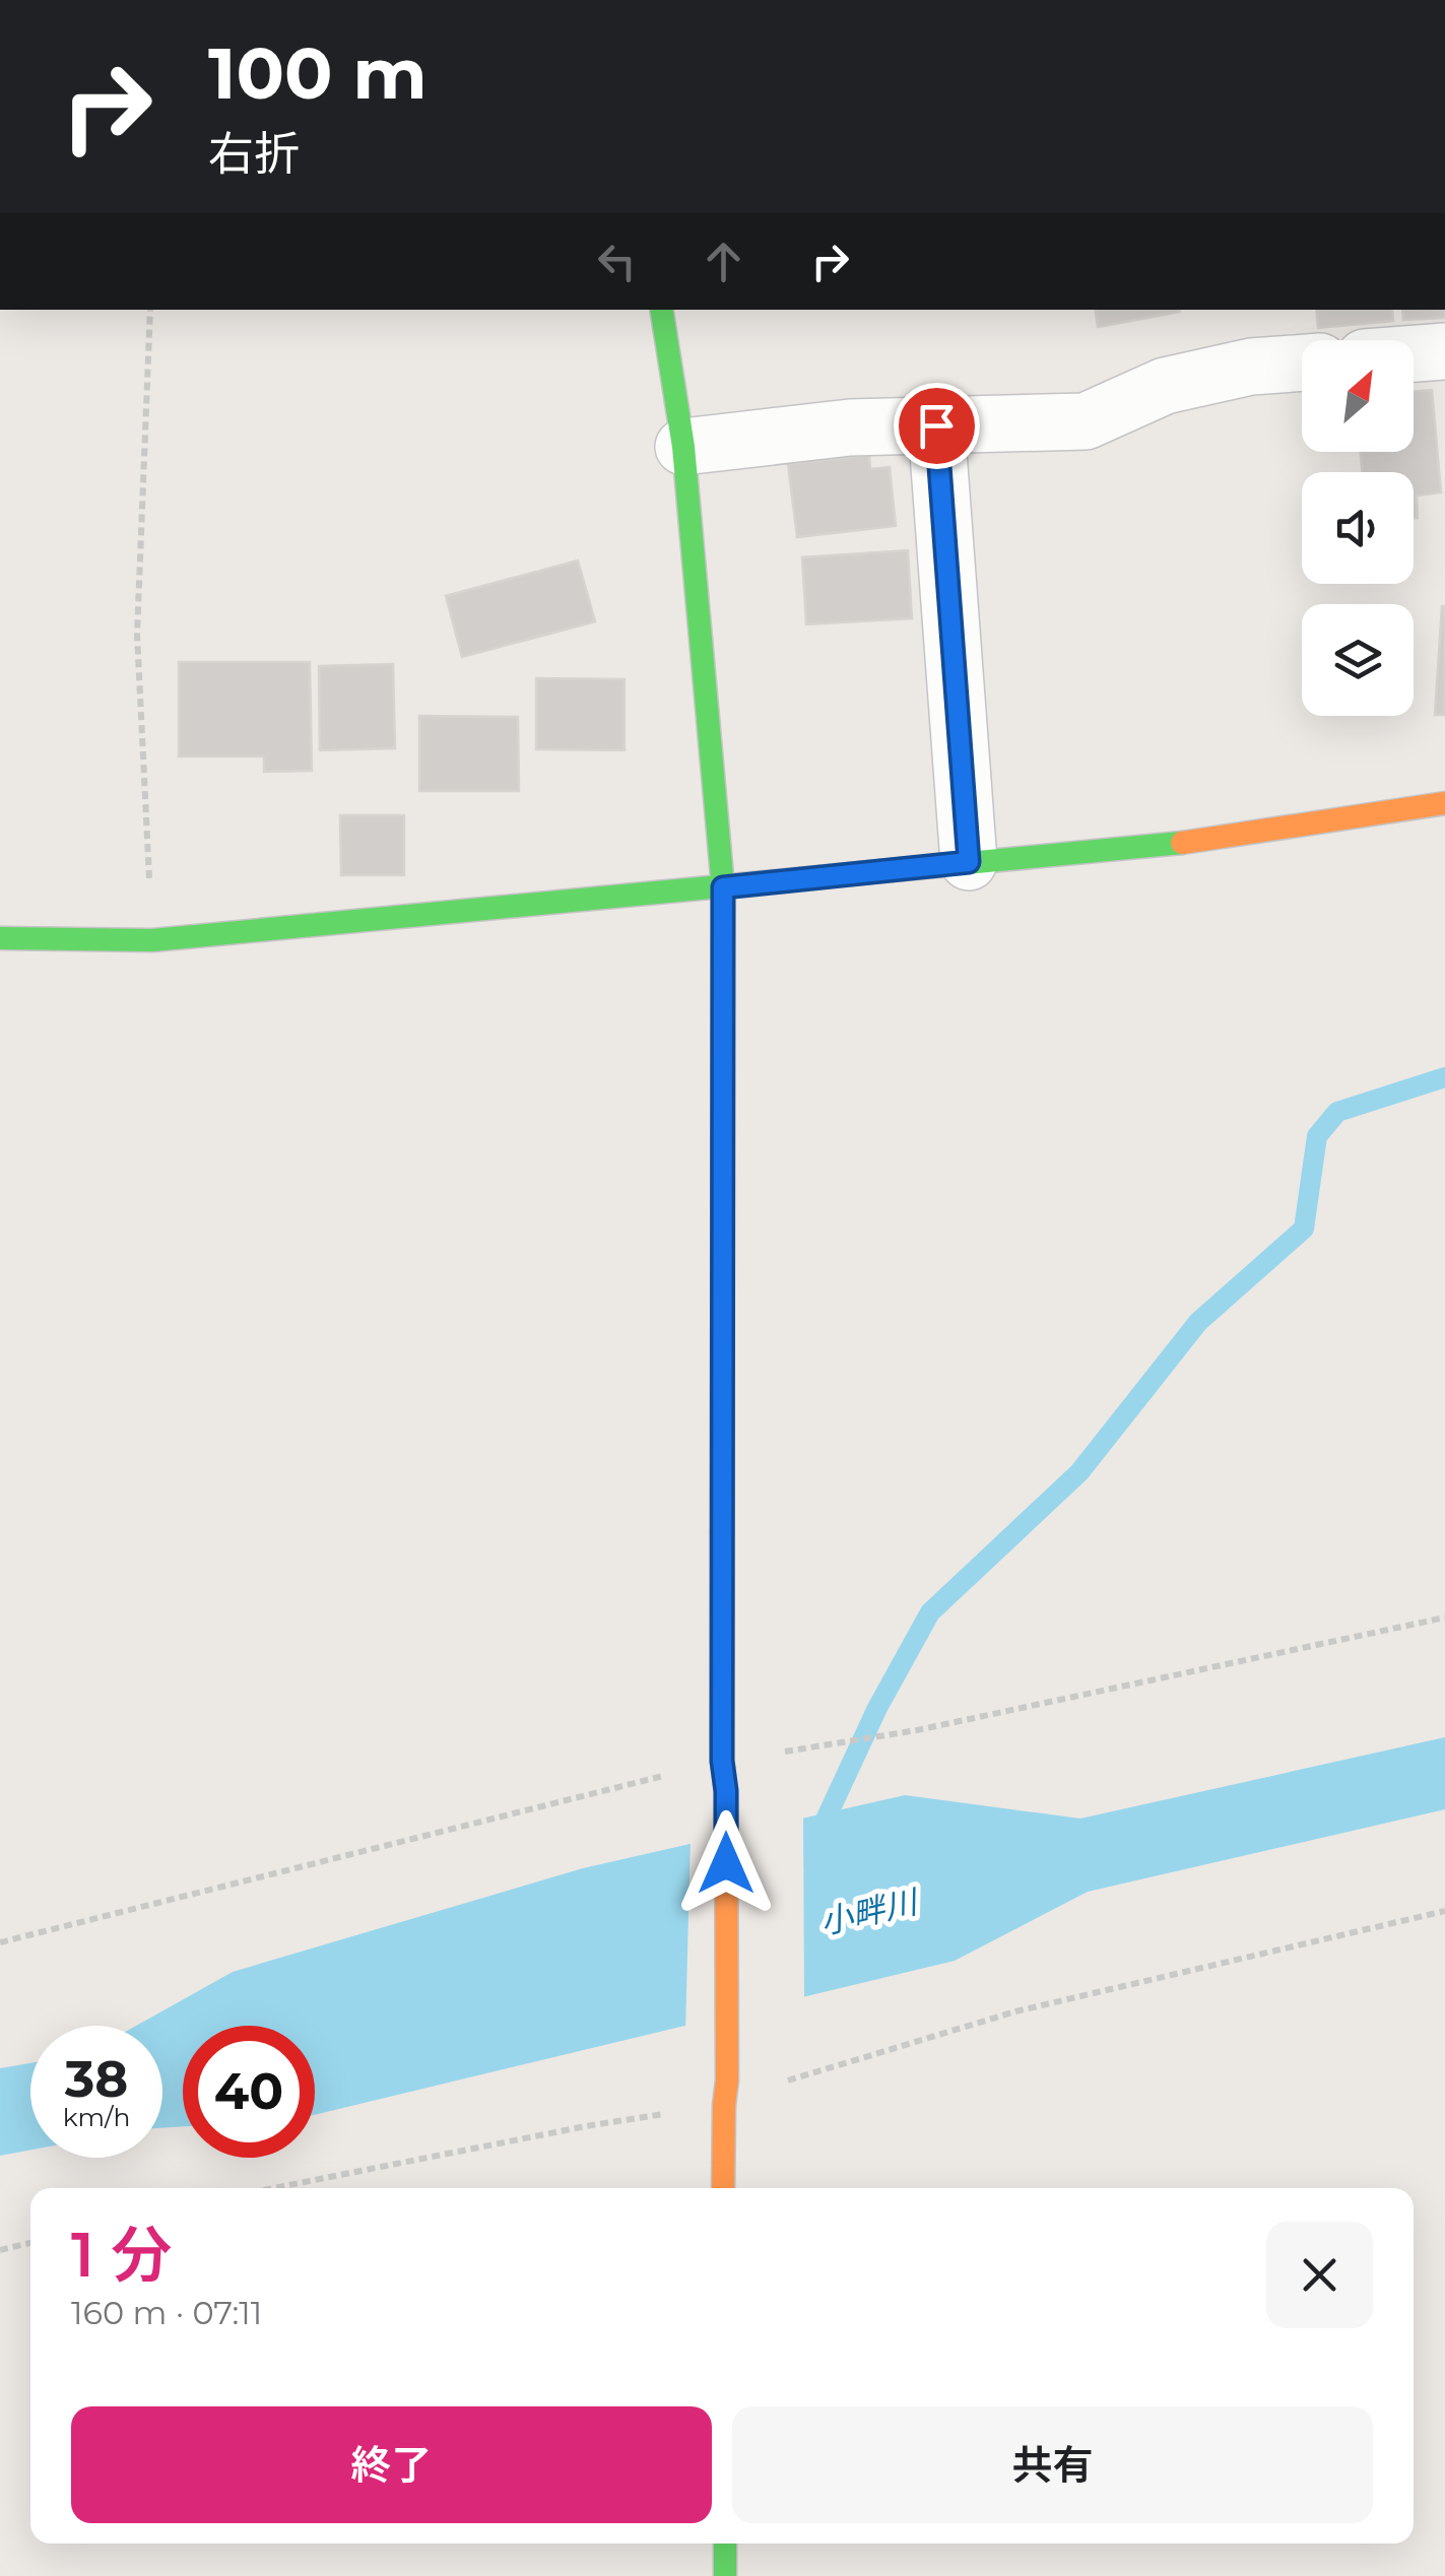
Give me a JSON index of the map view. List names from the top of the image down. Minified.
{"water":["小畔川"],"north":"top right","page":{"turn":["100 m","右折"],"speed":"38 km/h","limit":"40","heading":["1 分","160 m · 07:11"],"buttons":["終了","共有"]}}
